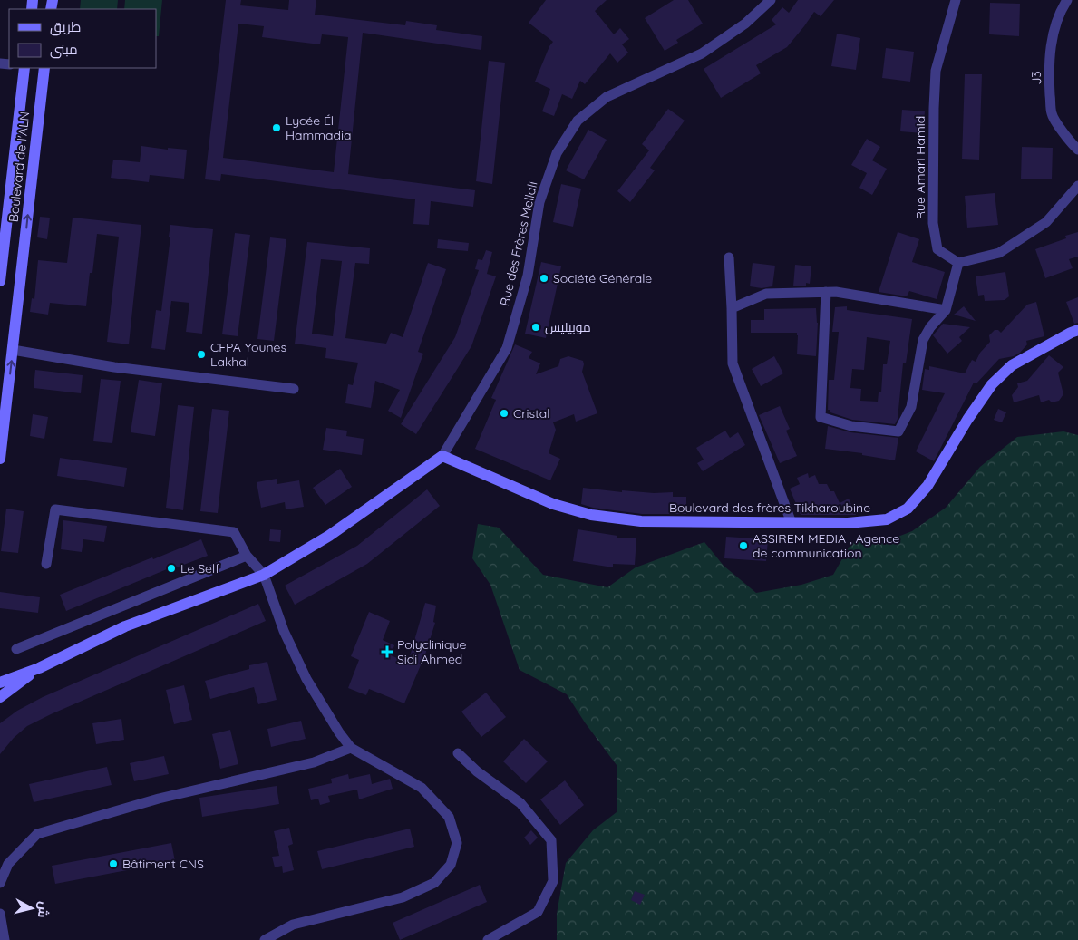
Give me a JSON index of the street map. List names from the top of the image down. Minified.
{"streets":{"street":["J3","Boulevard de l'ALN","Rue Amari Hamid","Rue des Frères Mellali","Boulevard des frères Tikharoubine"]},"crossings":[["Rue des Frères Mellali","Boulevard des frères Tikharoubine"]],"places":{"other":["Lycée Él Hammadia","Société Générale","موبيليس","CFPA Younes Lakhal","Cristal","ASSIREM MEDIA , Agence de communication","Le Self","Bâtiment CNS"],"health":["Polyclinique Sidi Ahmed"]},"legend":["طريق","مبنى"],"north":"right"}
